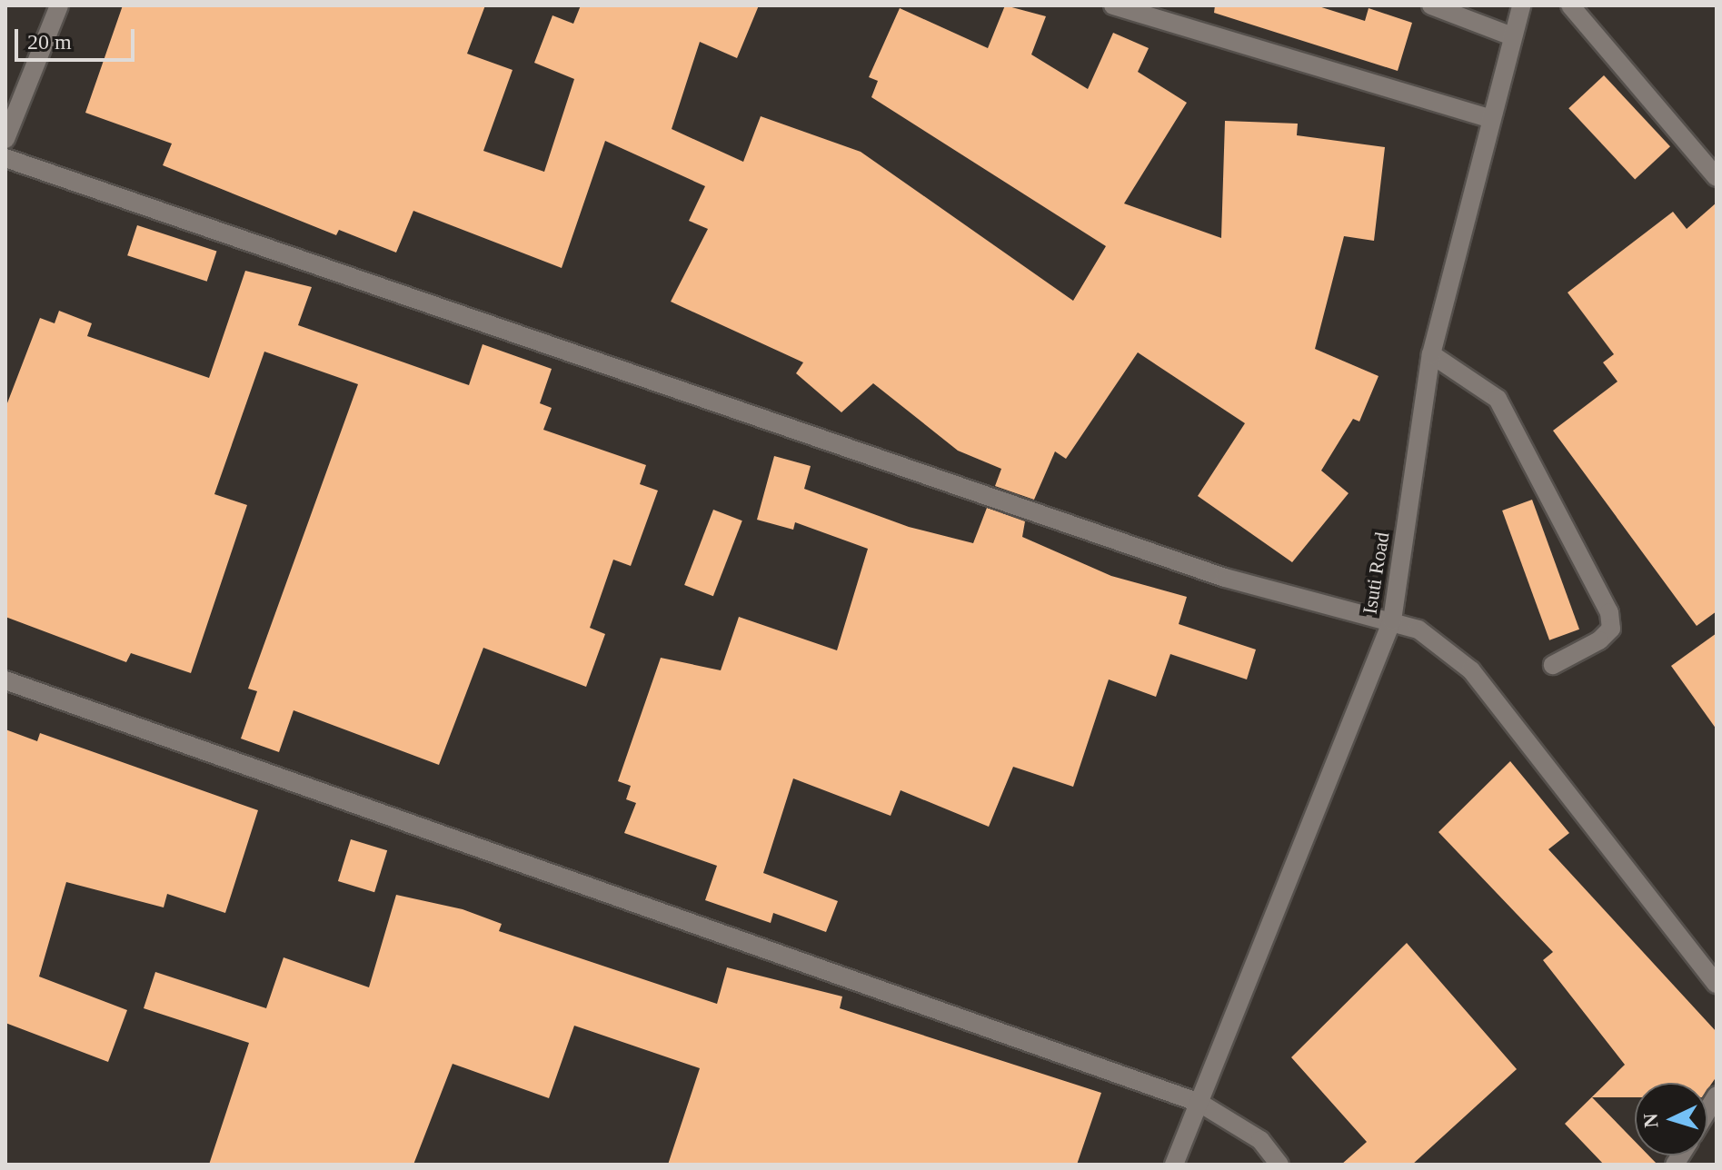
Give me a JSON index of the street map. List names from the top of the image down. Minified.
{"streets":{"street":["Isuti Road"]},"scale_bar":"20 m","north":"left"}
